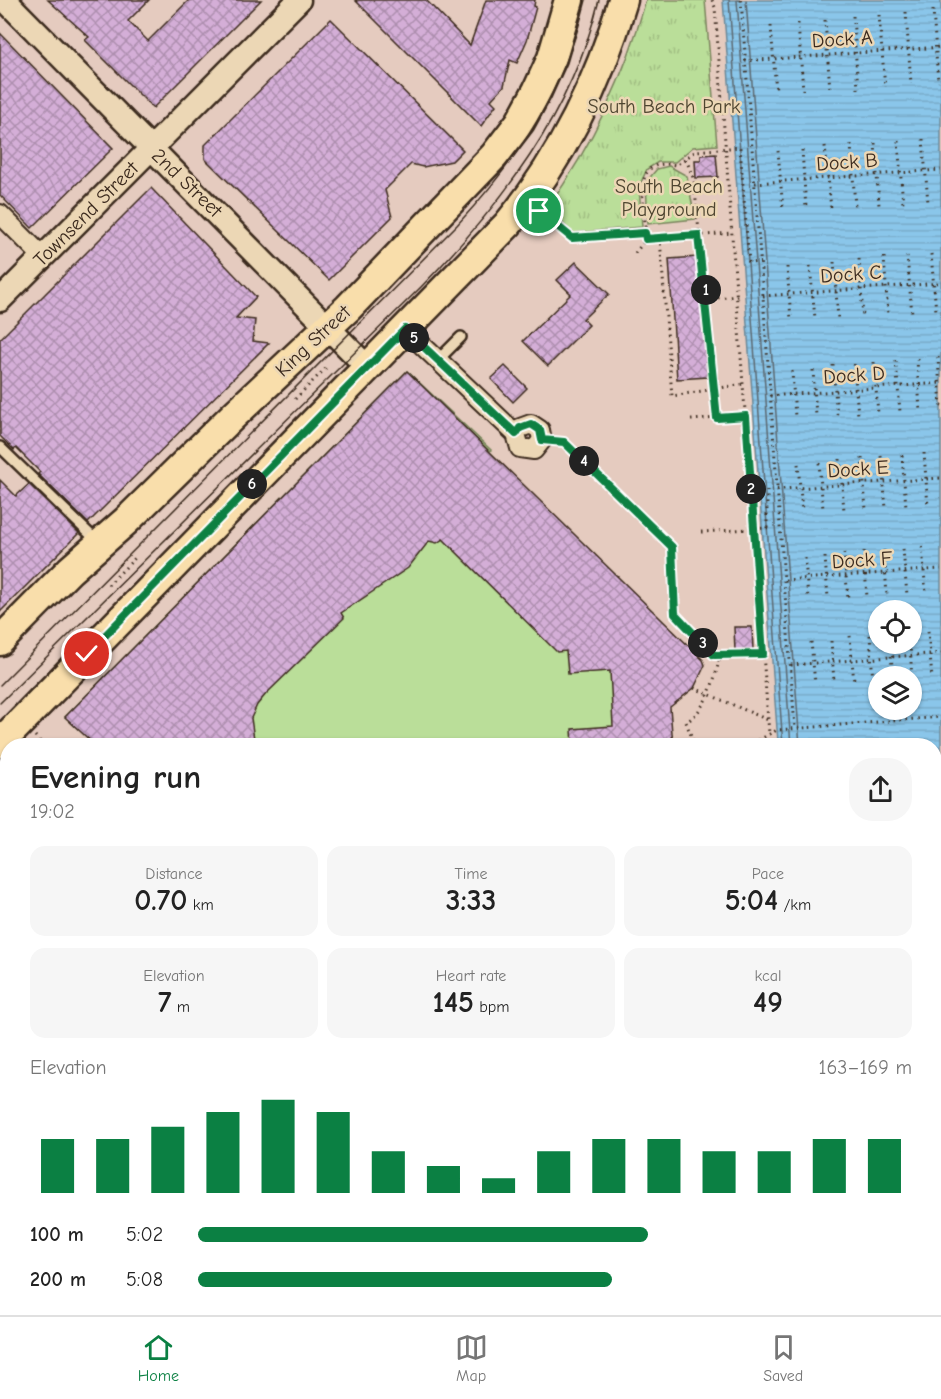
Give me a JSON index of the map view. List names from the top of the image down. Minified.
{"streets":{"main road":["King Street"],"street":["2nd Street","Townsend Street"],"path":["Dock A","Dock B","Dock C","Dock D","Dock E","Dock F"]},"crossings":[["2nd Street","Townsend Street"],["2nd Street","King Street"]],"parks":["South Beach Park","South Beach Playground"],"page":{"pins":["1","5","4","6","2","3"],"heading":["Evening run","19:02"],"stats":[["Distance","0.70 km"],["Time","3:33"],["Pace","5:04 /km"],["Elevation","7 m"],["Heart rate","145 bpm"],["kcal","49"]],"chart":["Elevation","163–169 m"],"list":[{"name":"100 m","note":"5:02"},{"name":"200 m","note":"5:08"}],"tabs":["Home","Map","Saved"]}}
